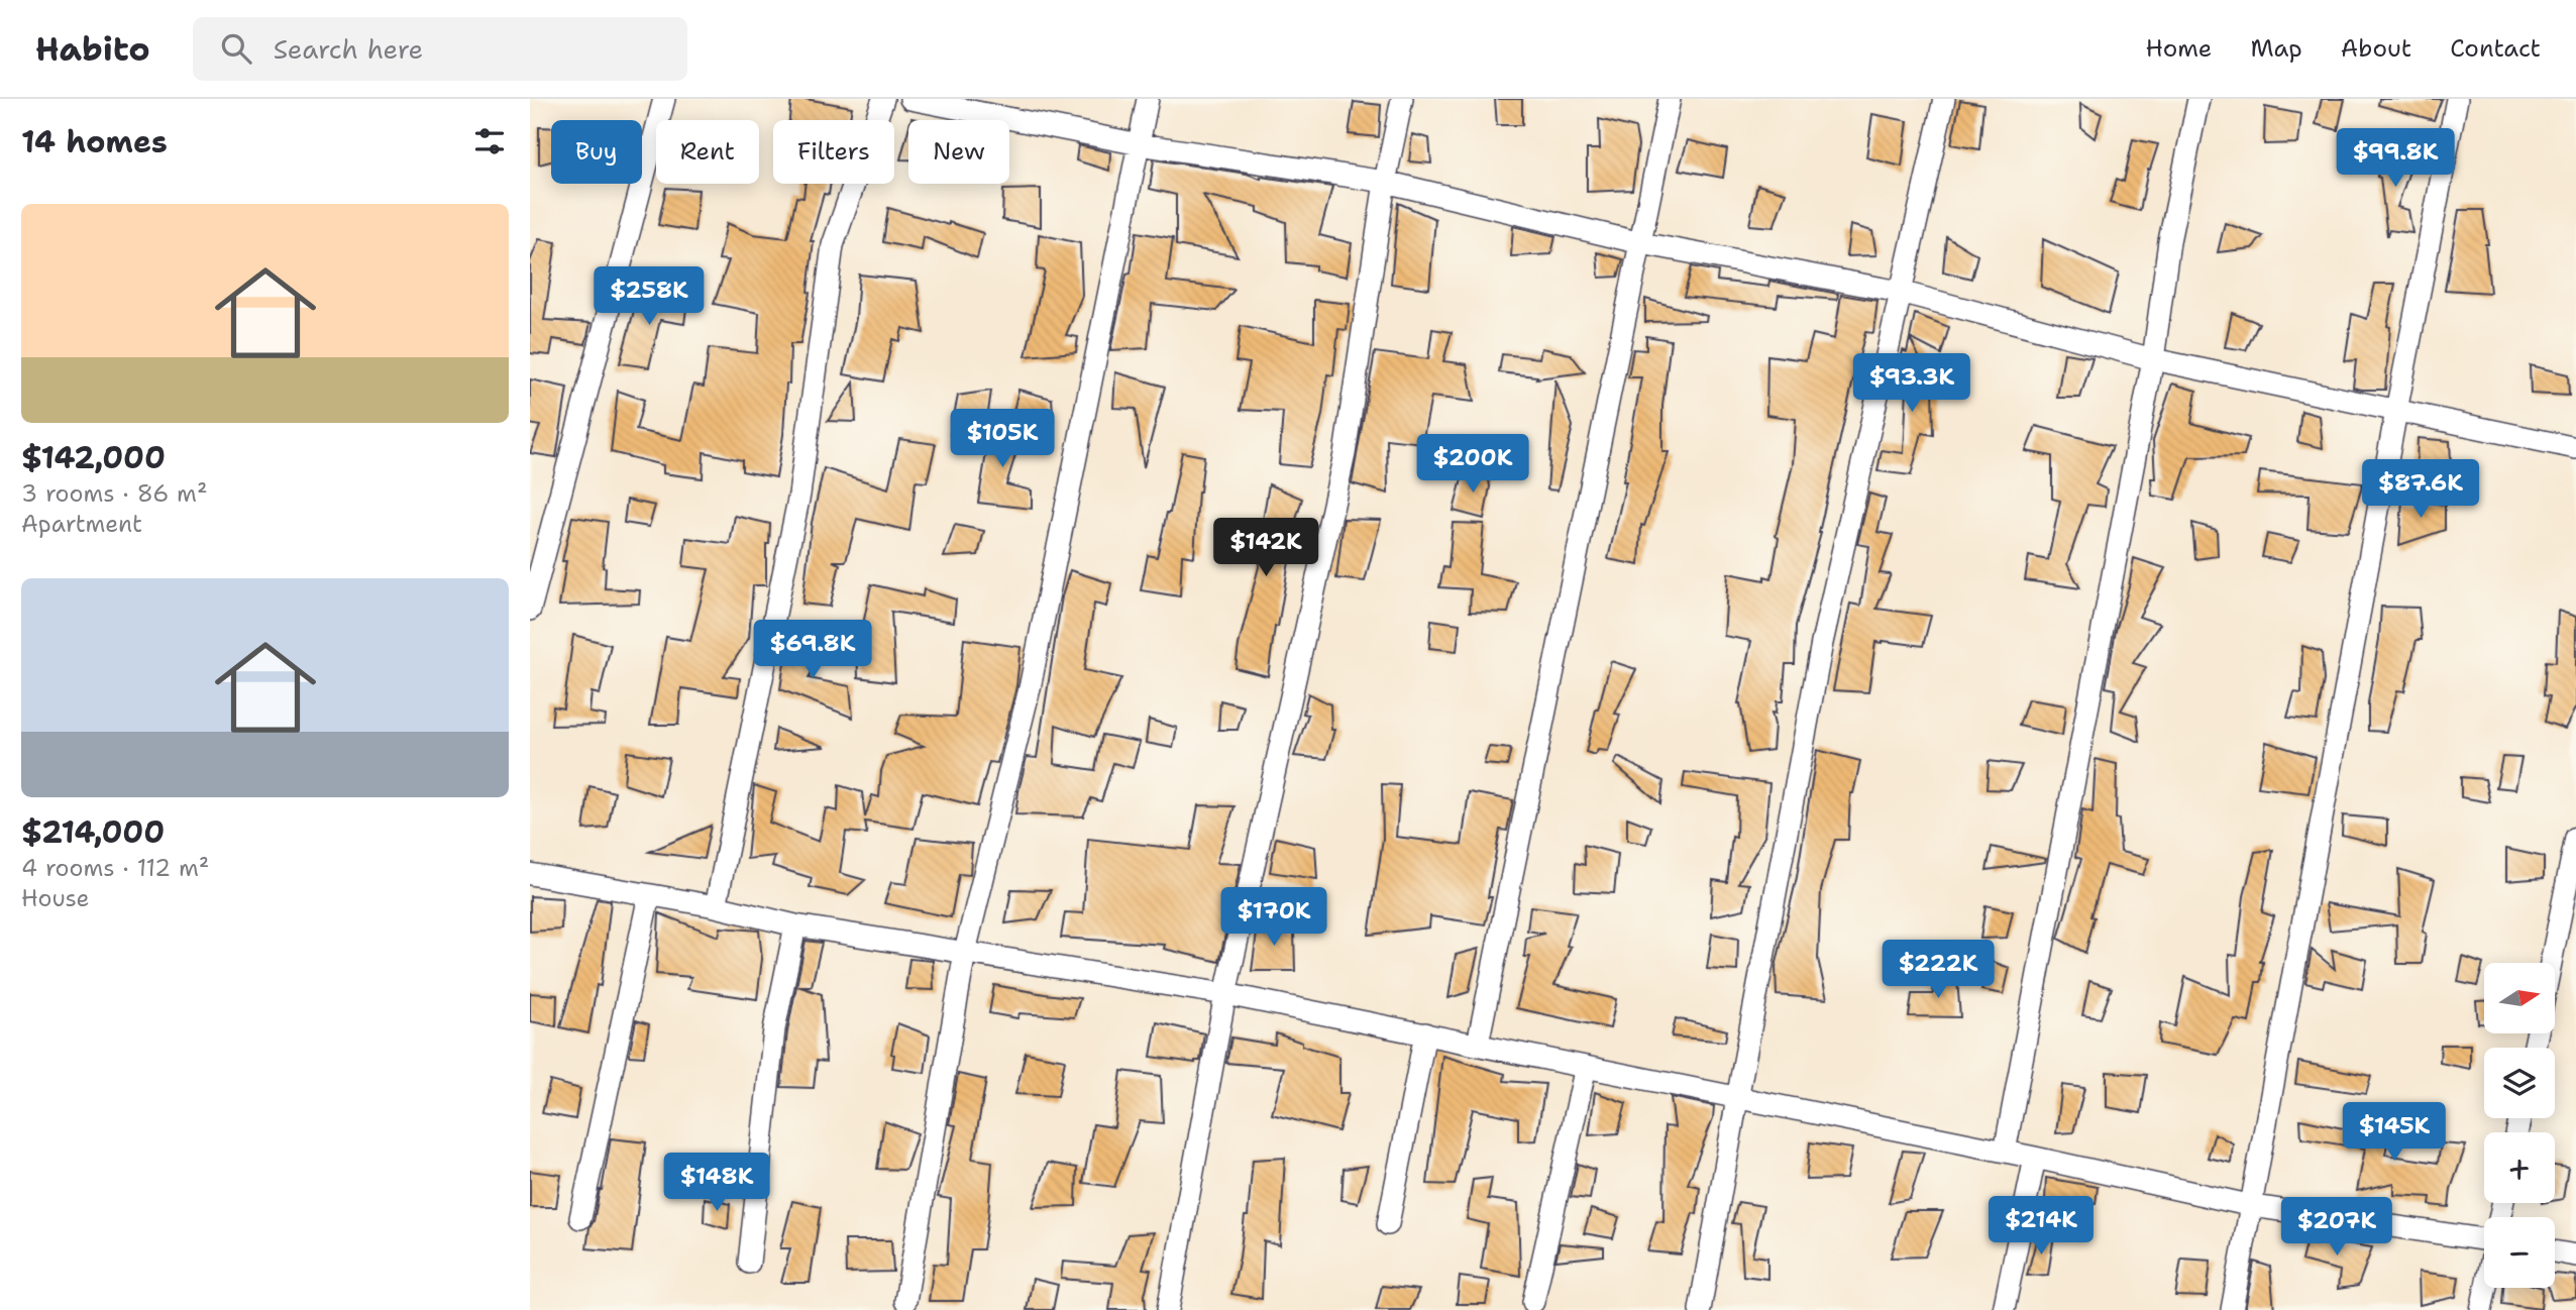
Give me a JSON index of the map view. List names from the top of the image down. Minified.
{"north":"right","page":{"header":"Habito","search":"Search here","nav":["Home","Map","About","Contact"],"heading":"14 homes","chip":["Buy","Rent","Filters","New"],"price":["$99.8K","$258K","$93.3K","$105K","$200K","$87.6K","$142K","$69.8K","$170K","$222K","$145K","$148K","$214K","$207K"],"list":[{"name":"$142,000","note":"3 rooms · 86 m² · Apartment"},{"name":"$214,000","note":"4 rooms · 112 m² · House"}],"map_buttons":["+","−"]}}
